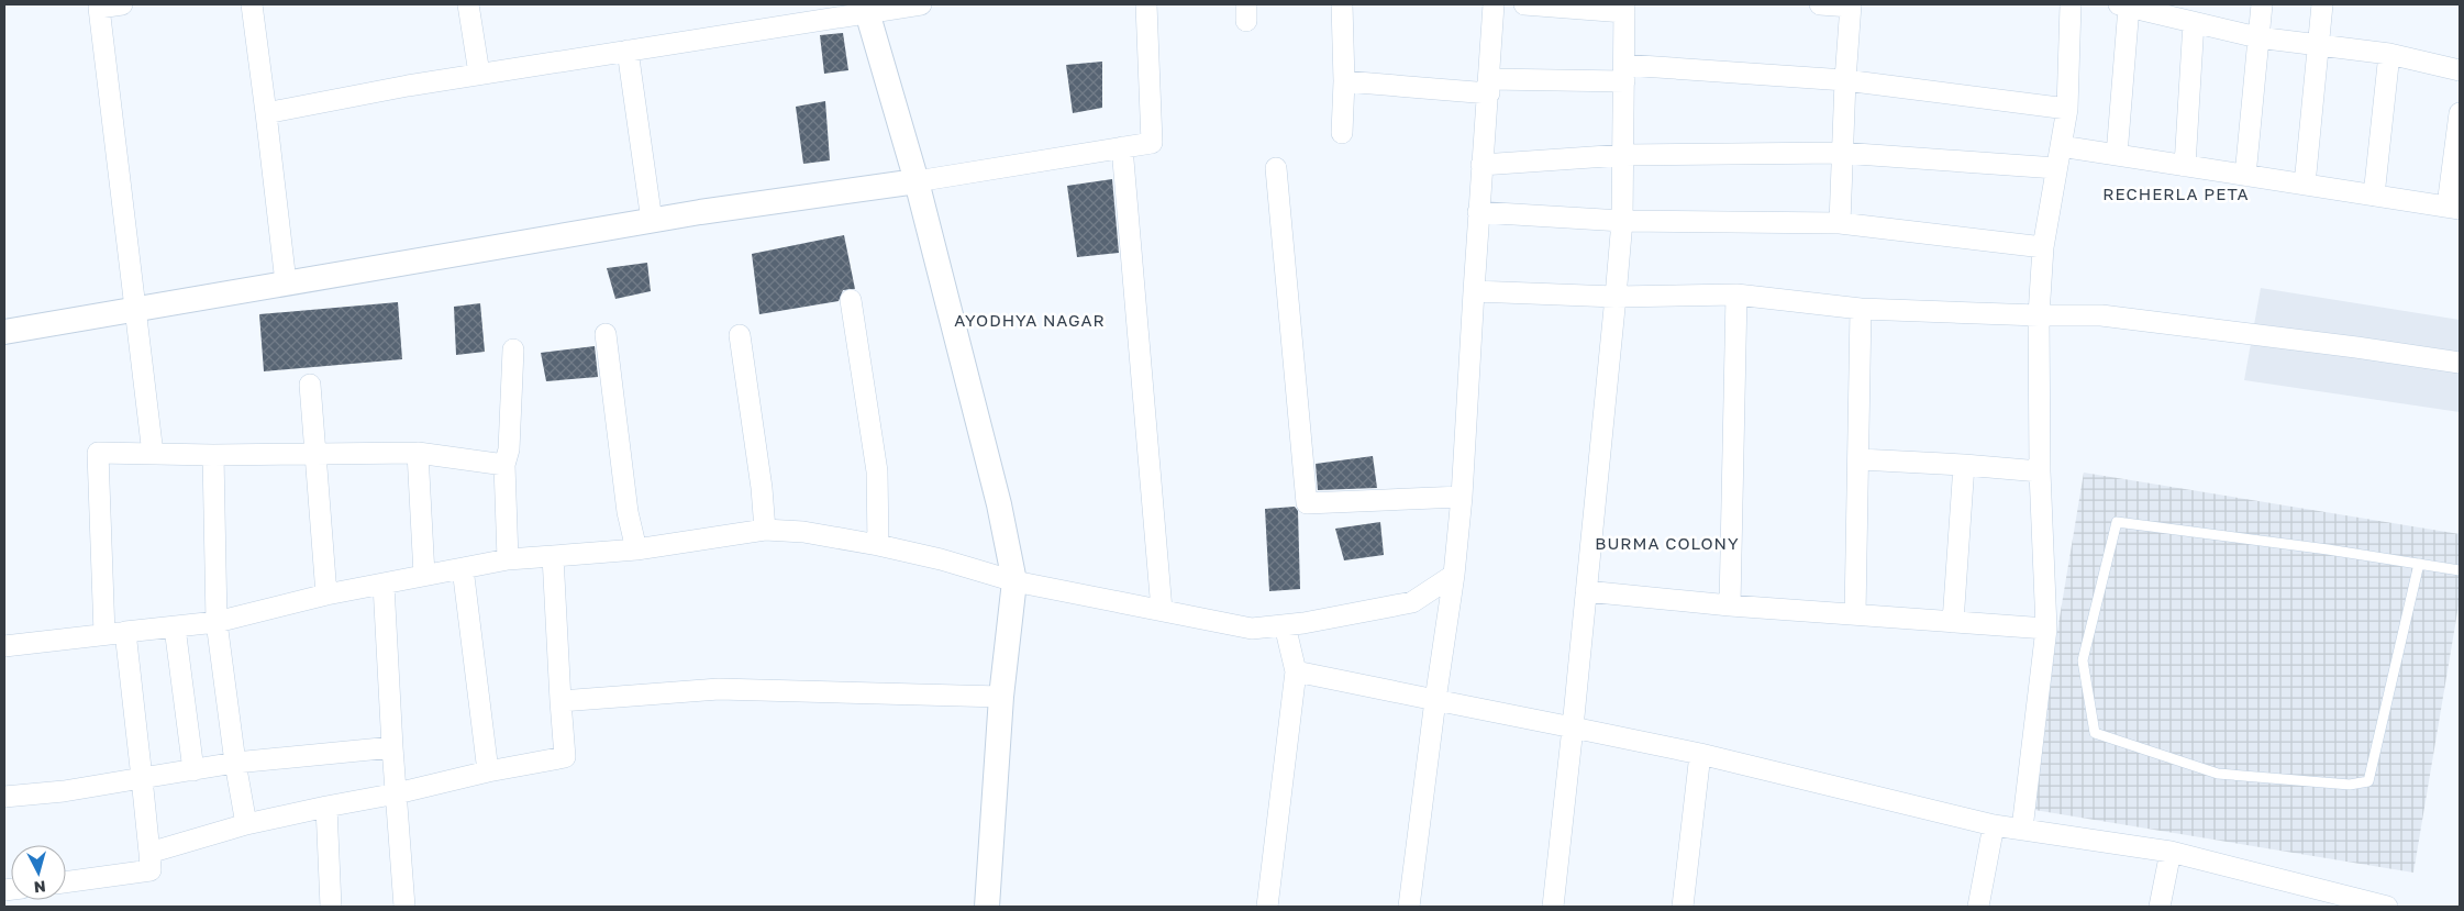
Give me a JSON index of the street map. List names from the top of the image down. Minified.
{"districts":["RECHERLA PETA","AYODHYA NAGAR","BURMA COLONY"],"north":"bottom"}
